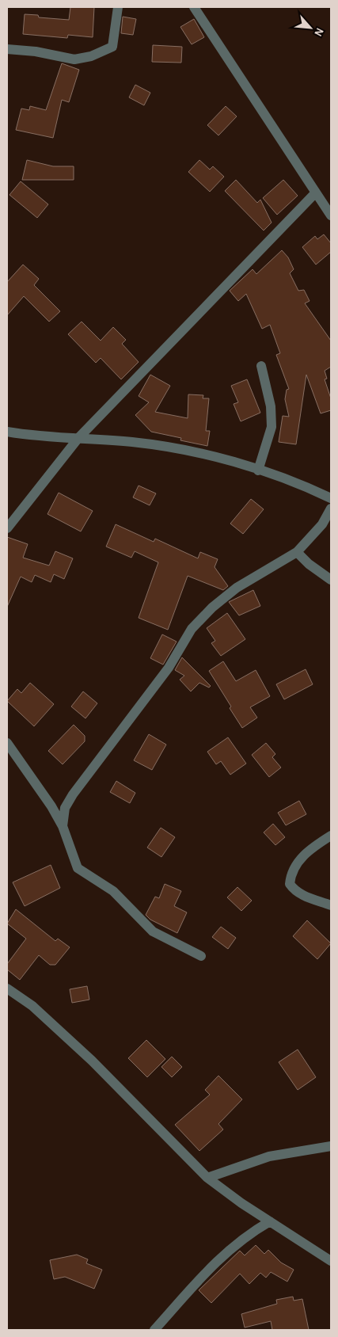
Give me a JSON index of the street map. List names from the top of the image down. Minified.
{"north":"bottom right"}
